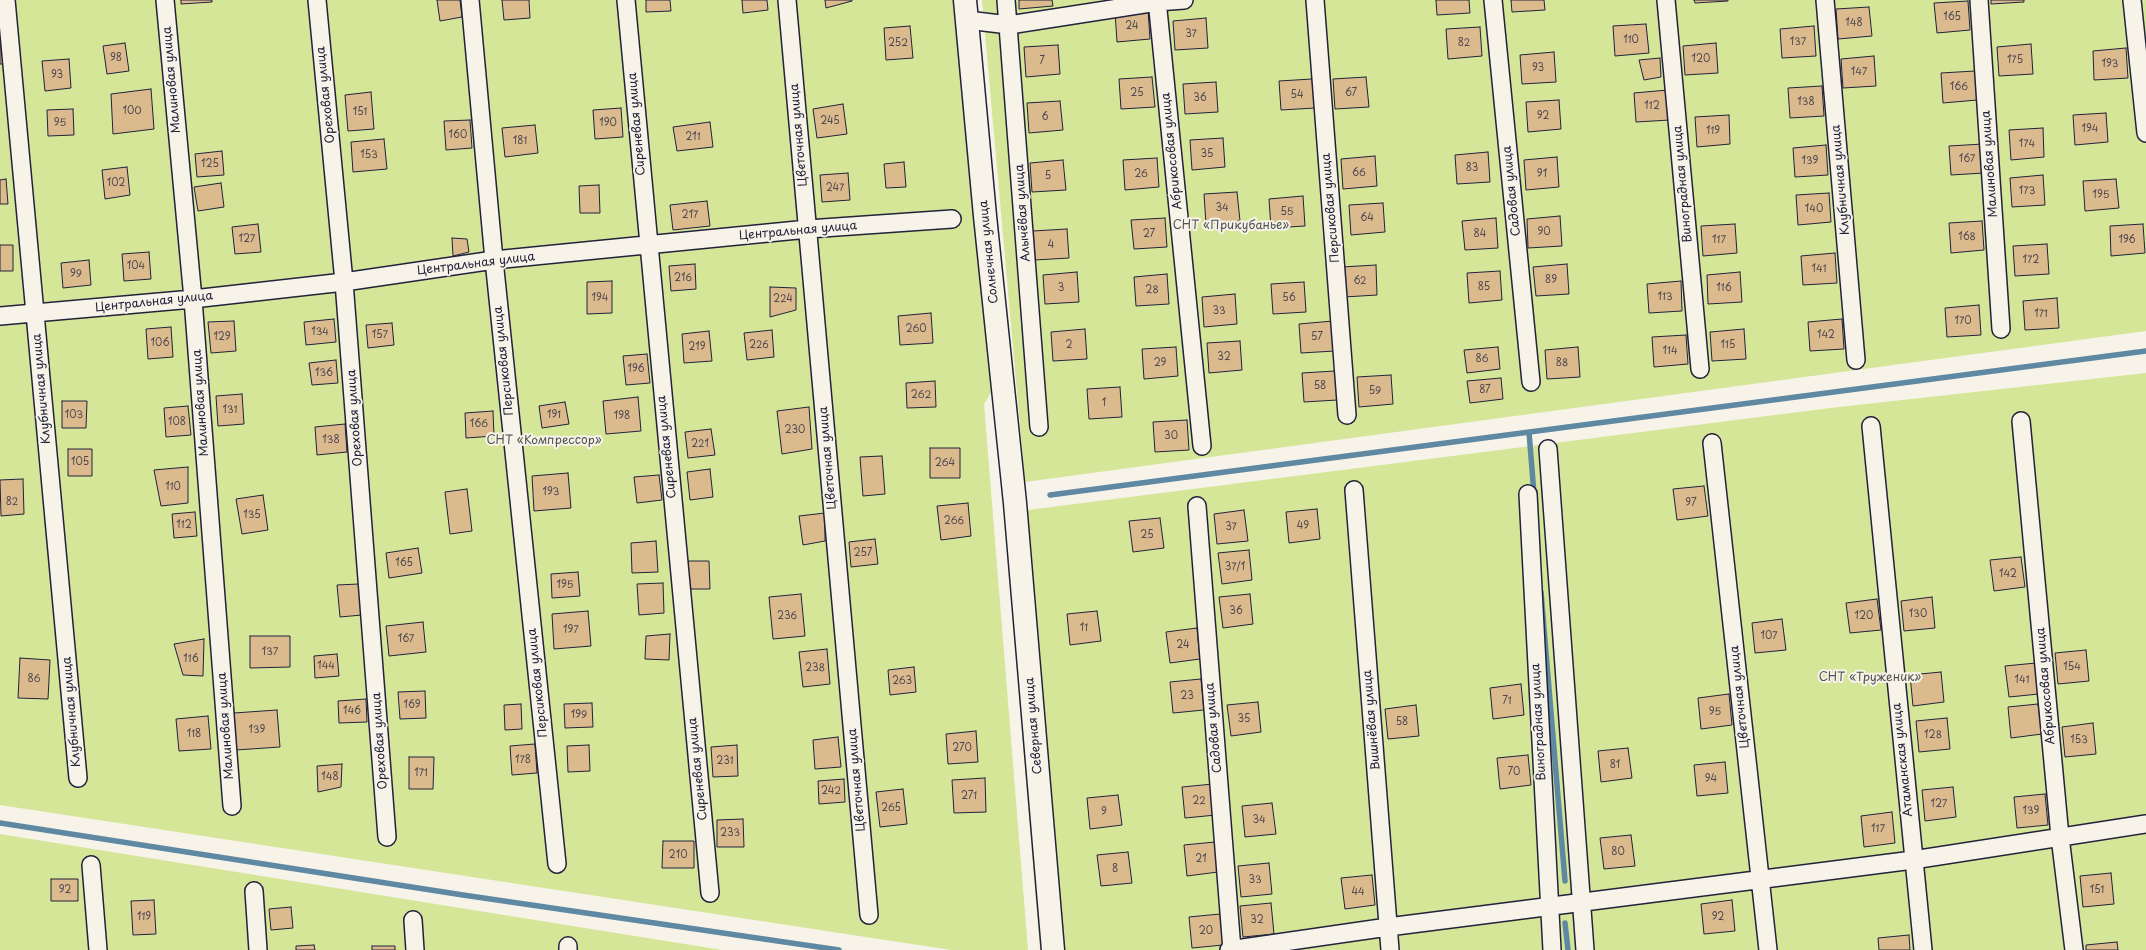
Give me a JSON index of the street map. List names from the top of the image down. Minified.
{"streets":{"street":["Малиновая улица","Ореховая улица","Сиреневая улица","Цветочная улица","Абрикосовая улица","Клубничная улица","Виноградная улица","Садовая улица","Персиковая улица","Алычёвая улица","Центральная улица","Солнечная улица","Вишнёвая улица","Северная улица","Атаманская улица"]},"crossings":[["Малиновая улица","Центральная улица"],["Ореховая улица","Центральная улица"],["Сиреневая улица","Центральная улица"],["Цветочная улица","Центральная улица"],["Клубничная улица","Центральная улица"],["Персиковая улица","Центральная улица"],["Солнечная улица","Северная улица"]],"parks":["СНТ «Прикубанье»","СНТ «Компрессор»","СНТ «Труженик»"],"house_numbers":["165","148","24","37","110","137","252","82","98","120","175","7","193","93","147","93","166","25","67","54","36","138","112","100","151","92","6","245","95","190","194","119","160","211","181","174","35","153","167","139","125","83","66","26","91","5","102","247","173","195","34","140","55","217","64","90","27","84","168","127","117","196","4","172","104","141","99","216","89","62","85","3","116","28","113","194","56","224","33","171","170","260","134","157","142","129","57","106","226","2","115","219","114","32","86","29","88","196","136","58","87","59","262","1","131","103","191","198","108","166","230","30","138","221","105","264","110","193","82","97","135","266","112","49","37","25","257","165","37/1","142","195","36","130","236","120","11","197","107","167","24","137","116","144","154","238","86","141","263","23","71","169","146","95","199","35","58","139","118","128","153","270","178","231","81","70","171","148","94","242","271","22","127","265","139","9","34","117","233","80","210","21","8","33","92","151","44","119","92","32","20"]}
